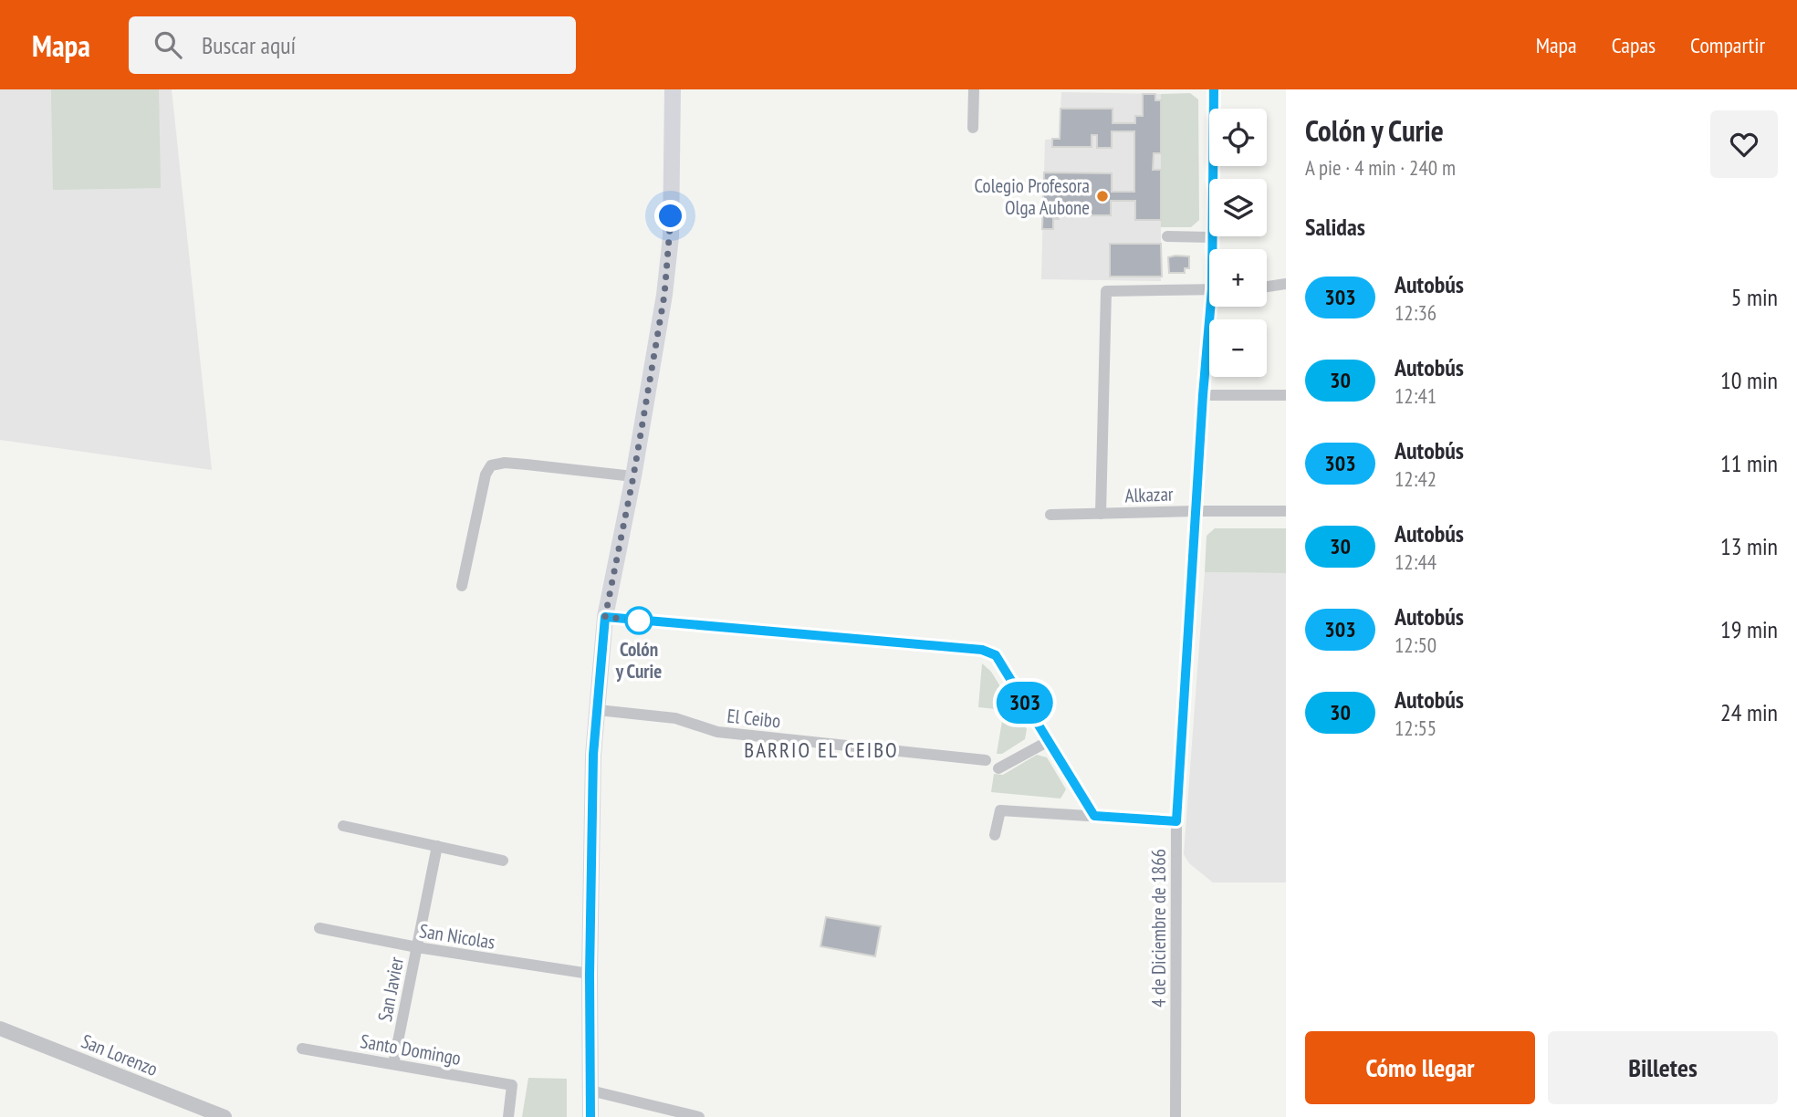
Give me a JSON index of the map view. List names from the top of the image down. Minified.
{"streets":{"street":["Alkazar","El Ceibo","4 de Diciembre de 1866","San Nicolas","San Javier","Santo Domingo","San Lorenzo"]},"crossings":[["Alkazar","4 de Diciembre de 1866"],["San Nicolas","San Javier"],["San Javier","Santo Domingo"]],"districts":["BARRIO EL CEIBO"],"places":["Colegio Profesora Olga Aubone","Colón y Curie"],"lines":["bus line 303"],"page":{"header":"Mapa","search":"Buscar aquí","nav":["Mapa","Capas","Compartir"],"on_map":"303","heading":[["Colón y Curie","A pie · 4 min · 240 m"],"Salidas"],"map_buttons":["+","−"],"list":[{"mark":"303","name":"Autobús","note":"12:36","value":"5 min"},{"mark":"30","name":"Autobús","note":"12:41","value":"10 min"},{"mark":"303","name":"Autobús","note":"12:42","value":"11 min"},{"mark":"30","name":"Autobús","note":"12:44","value":"13 min"},{"mark":"303","name":"Autobús","note":"12:50","value":"19 min"},{"mark":"30","name":"Autobús","note":"12:55","value":"24 min"}],"buttons":["Cómo llegar","Billetes"]}}
